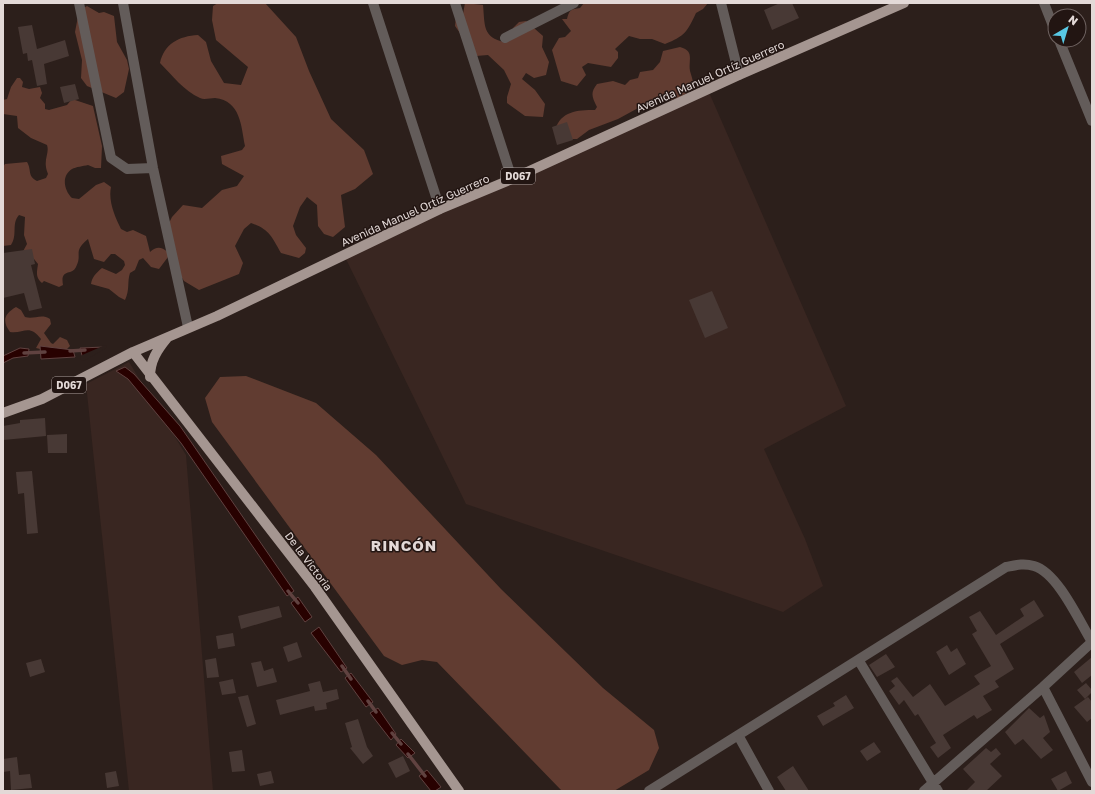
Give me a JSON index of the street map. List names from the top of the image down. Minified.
{"streets":{"main road":["Avenida Manuel Ortíz Guerrero","D067","De la Victoria"]},"crossings":[["Avenida Manuel Ortíz Guerrero","De la Victoria"]],"districts":["RINCÓN"],"north":"top right"}
